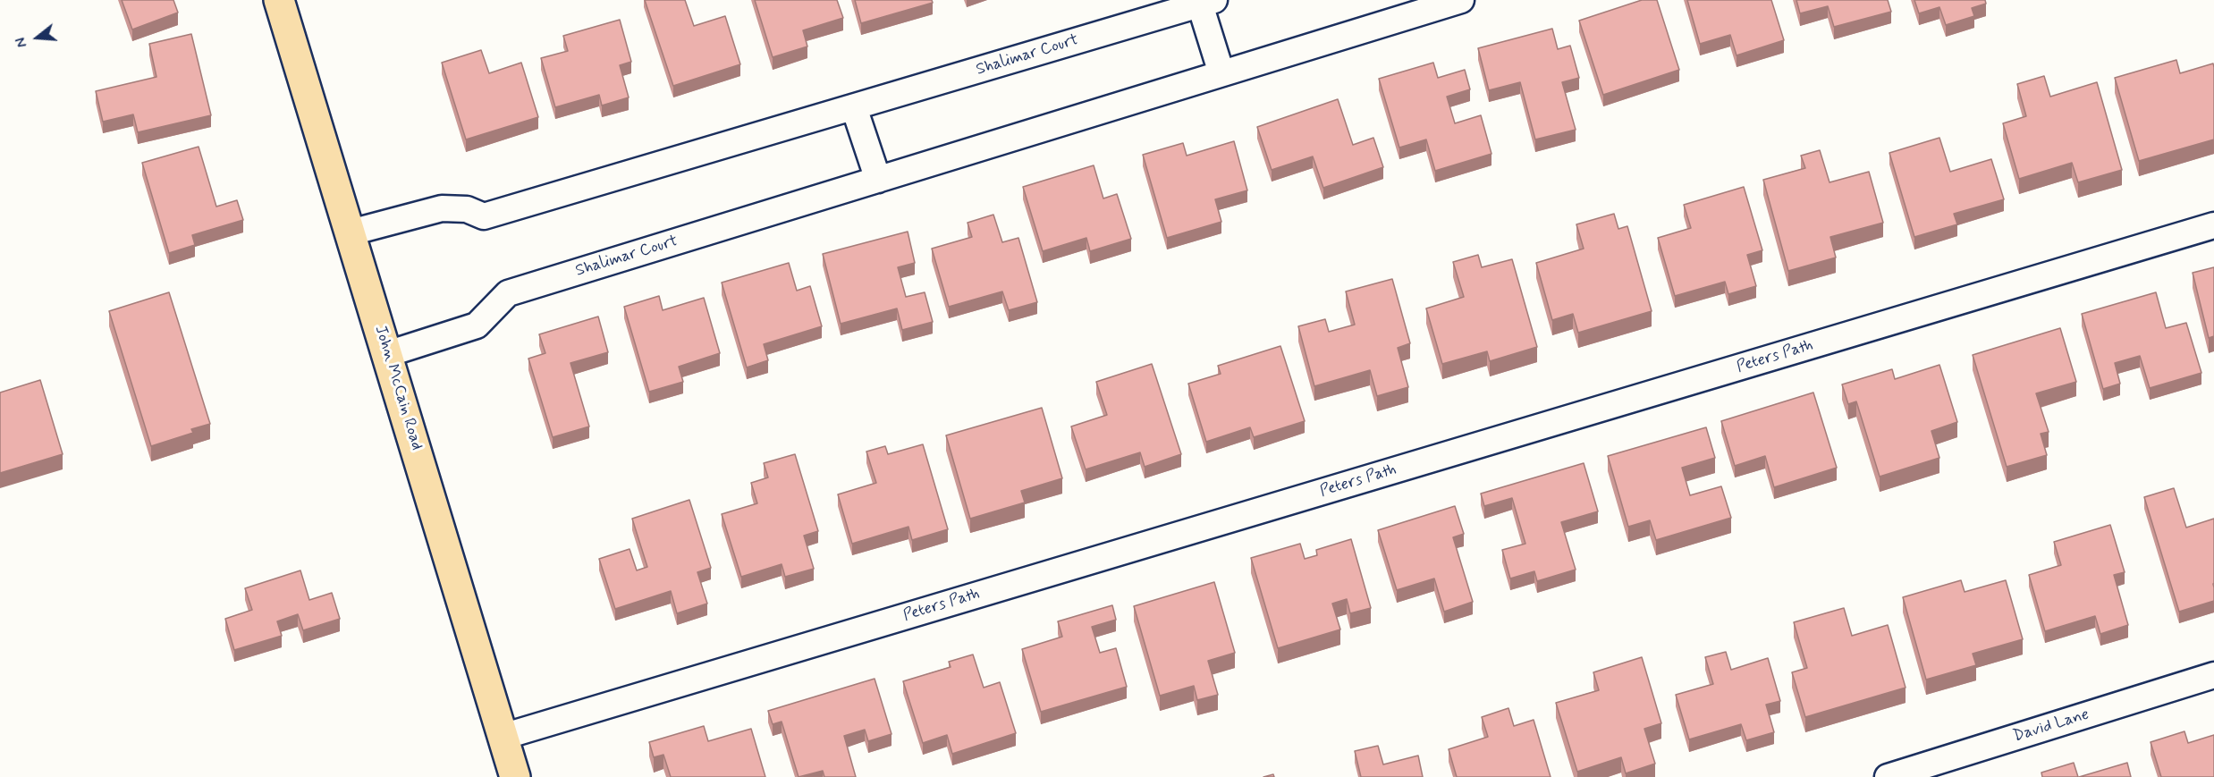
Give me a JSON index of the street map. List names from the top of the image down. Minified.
{"streets":{"main road":["John McCain Road"],"street":["Shalimar Court","Peters Path","David Lane"]},"crossings":[["Shalimar Court","John McCain Road"],["Peters Path","John McCain Road"]],"north":"left"}
